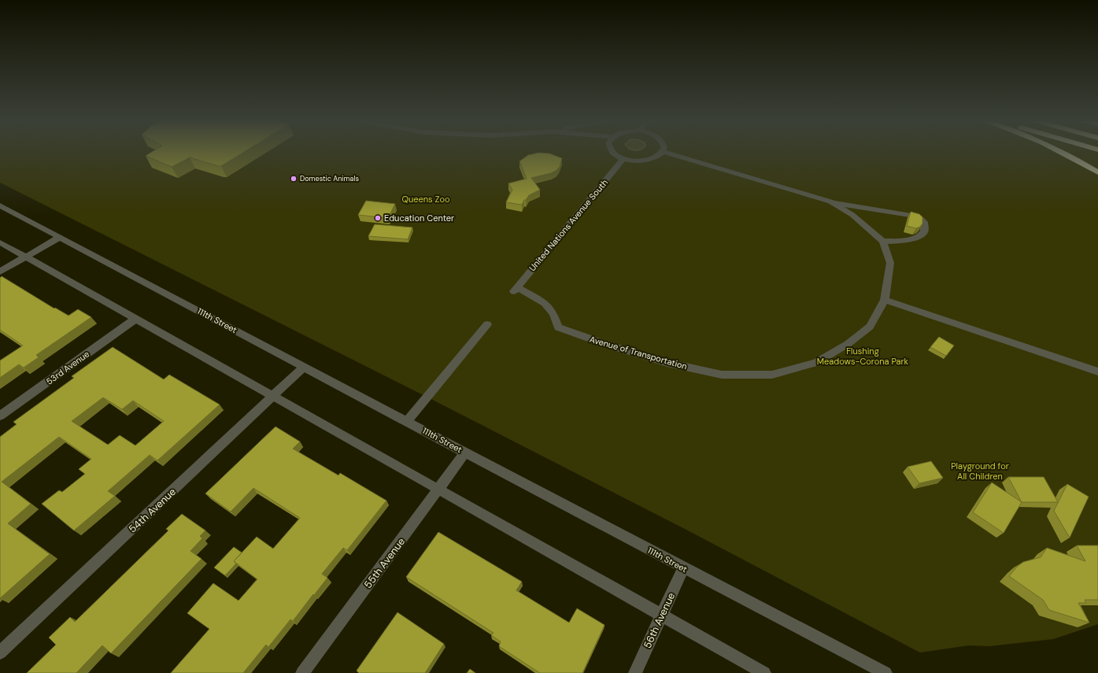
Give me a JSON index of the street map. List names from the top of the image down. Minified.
{"streets":{"street":["United Nations Avenue South","111th Street","Avenue of Transportation","53rd Avenue","54th Avenue","55th Avenue","56th Avenue"]},"crossings":[["United Nations Avenue South","Avenue of Transportation"],["111th Street","54th Avenue"],["111th Street","55th Avenue"],["111th Street","56th Avenue"]],"parks":["Queens Zoo","Flushing Meadows-Corona Park","Playground for All Children"],"places":["Domestic Animals","Education Center"]}
